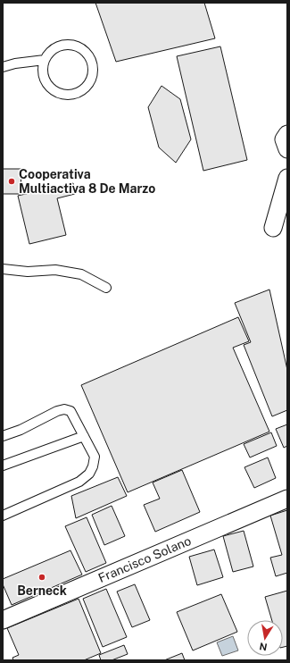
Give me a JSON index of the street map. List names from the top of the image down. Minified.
{"streets":{"street":["Francisco Solano"]},"places":["Cooperativa Multiactiva 8 De Marzo","Berneck"],"north":"bottom"}
